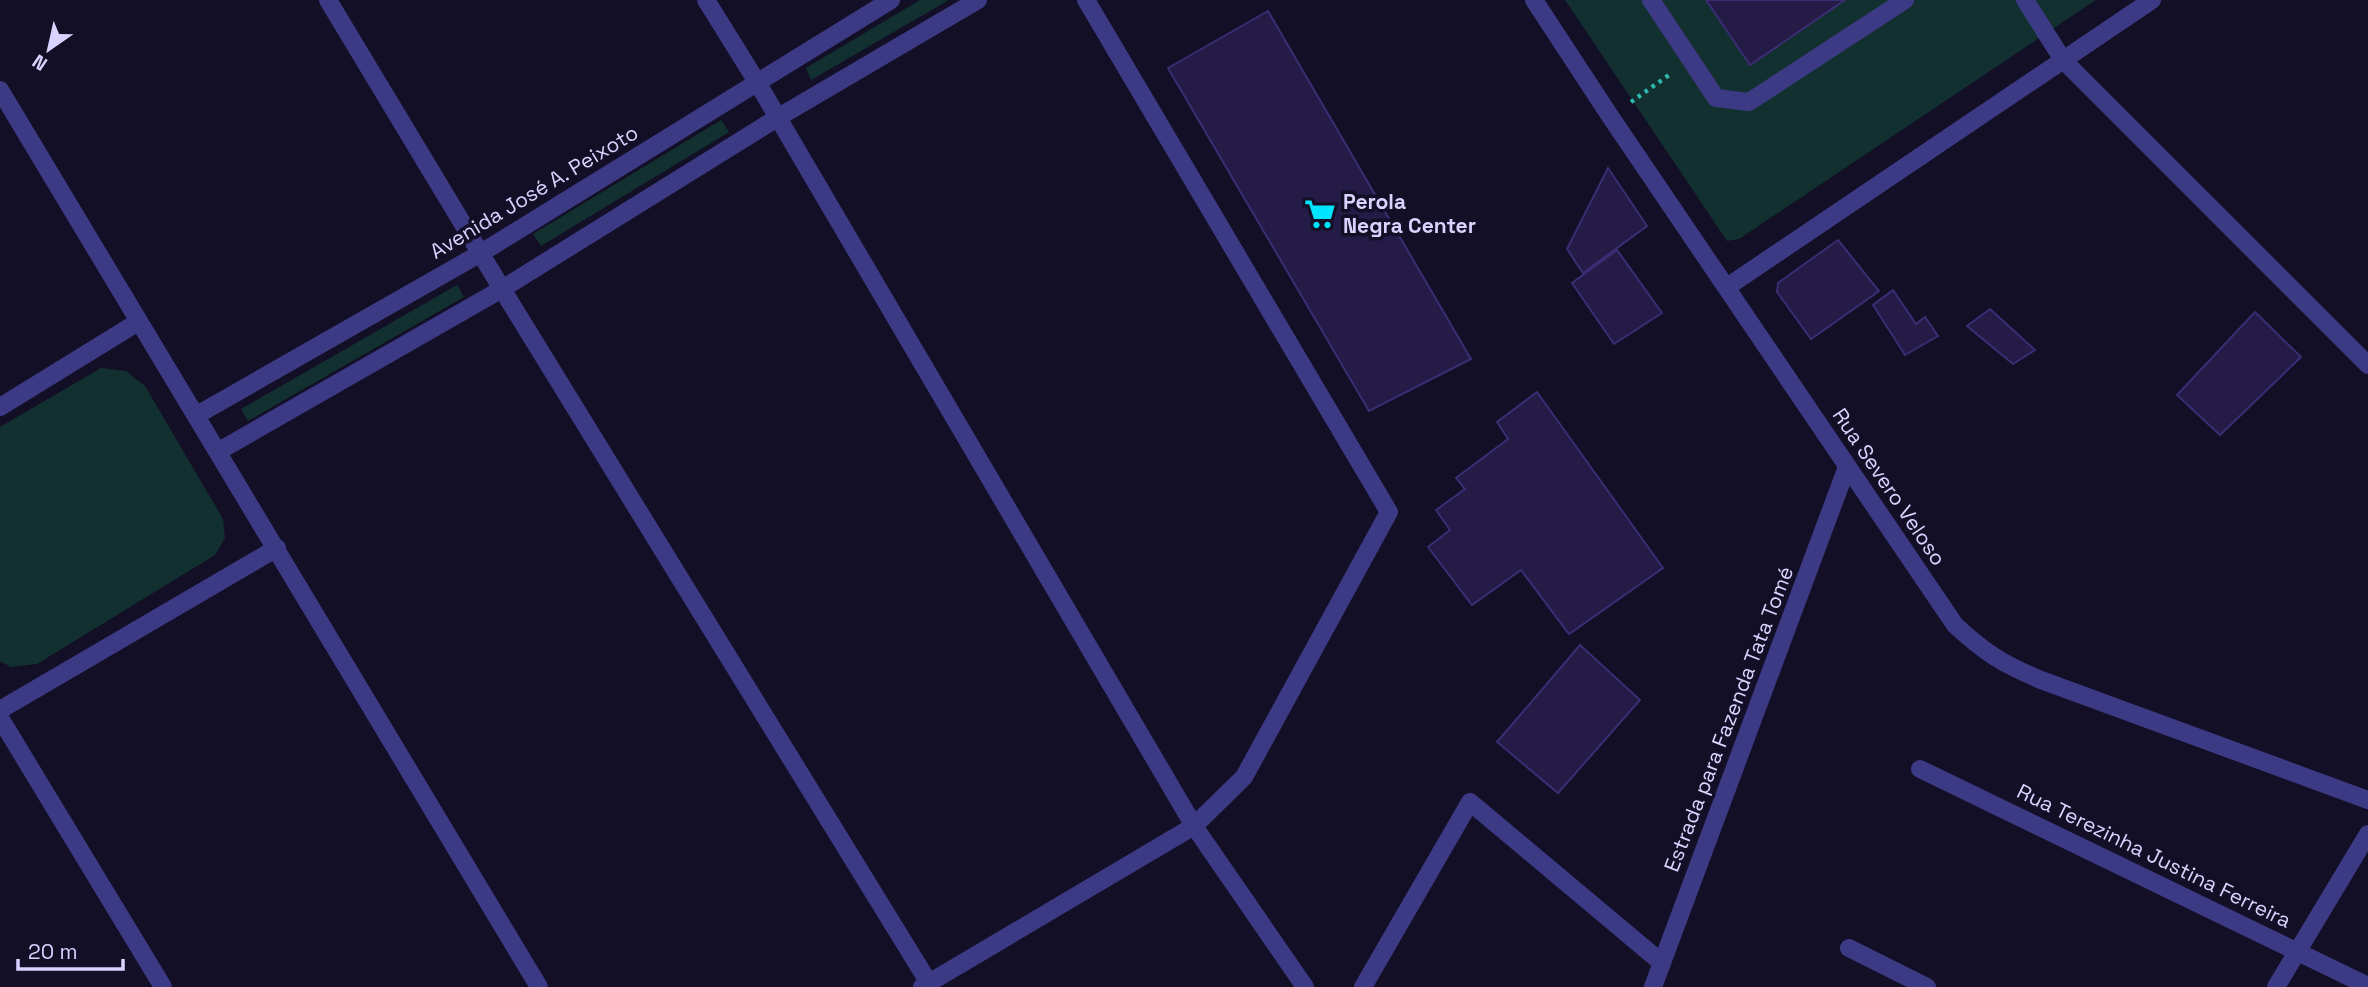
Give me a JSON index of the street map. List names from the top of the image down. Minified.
{"streets":{"street":["Avenida José A. Peixoto","Rua Severo Veloso","Estrada para Fazenda Tata Tomé","Rua Terezinha Justina Ferreira"]},"crossings":[["Rua Severo Veloso","Estrada para Fazenda Tata Tomé"]],"places":{"supermarket":["Perola Negra Center"]},"scale_bar":"20 m","north":"bottom left"}
